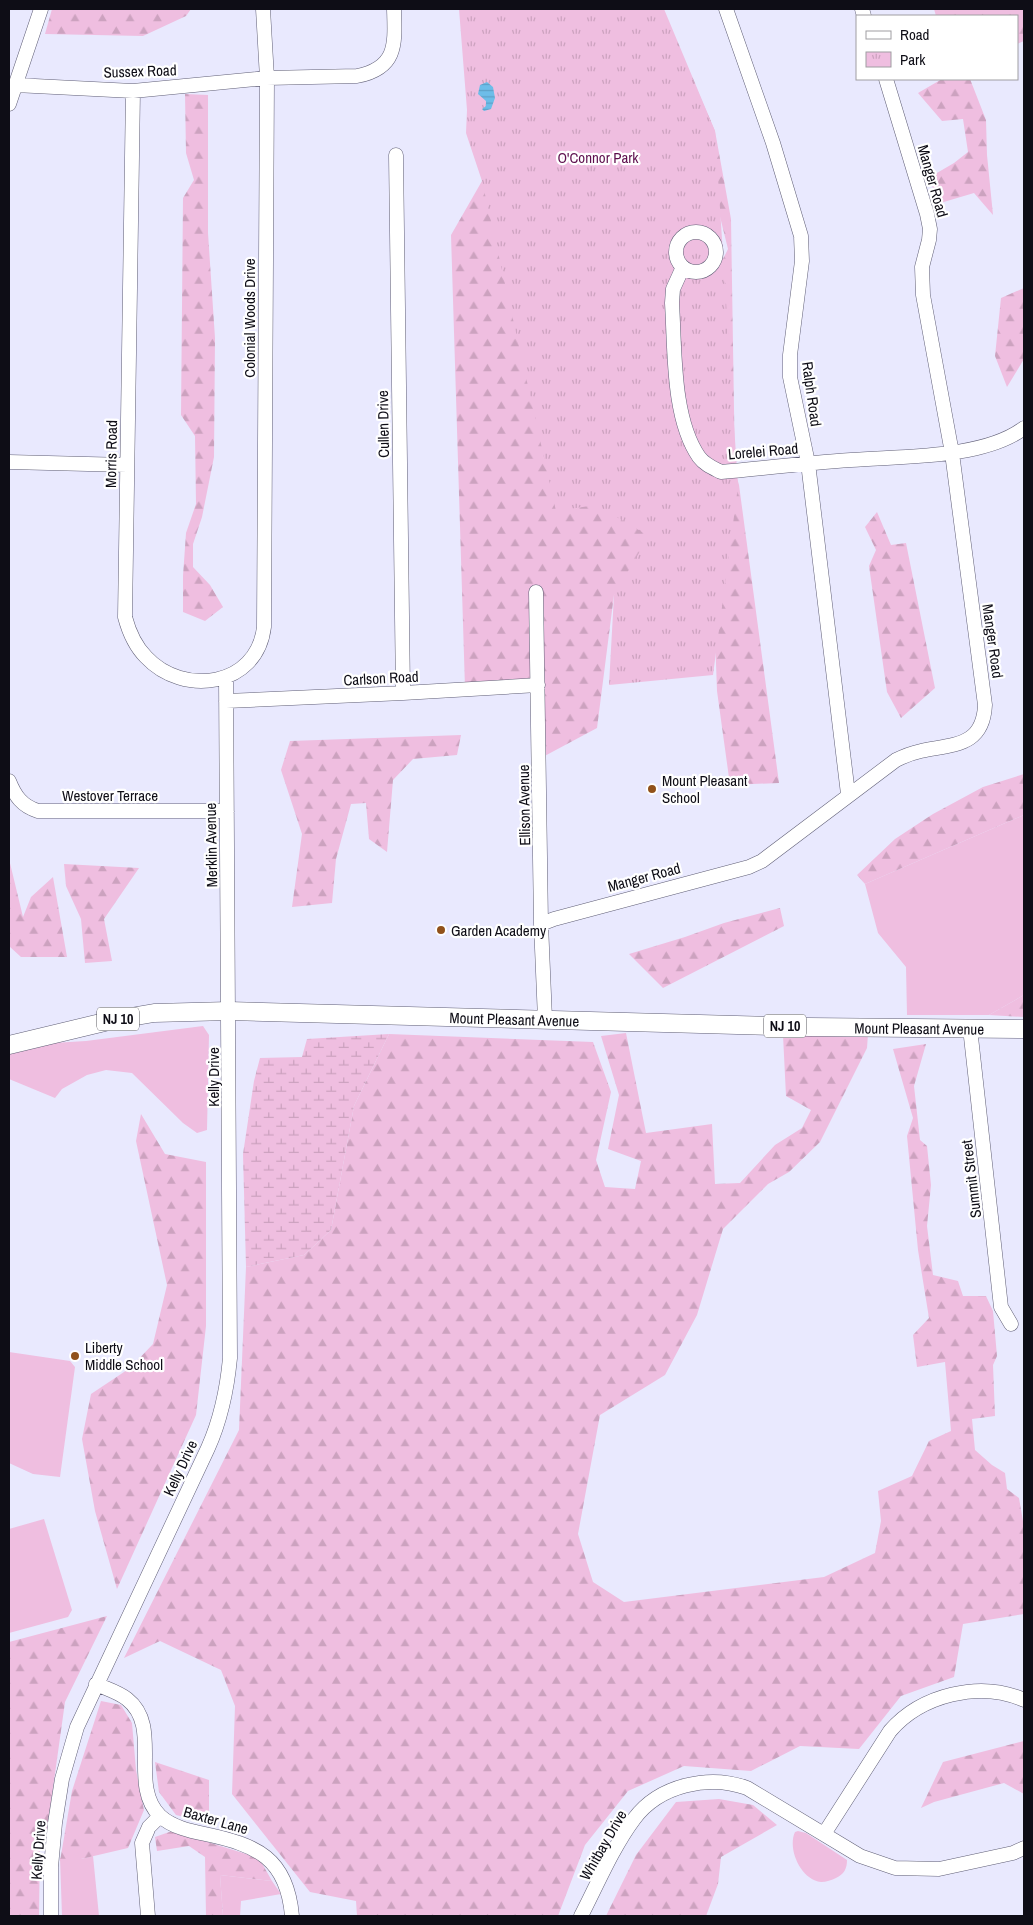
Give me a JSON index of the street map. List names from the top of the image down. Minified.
{"streets":{"main road":["Mount Pleasant Avenue","NJ 10"],"street":["Sussex Road","Manger Road","Colonial Woods Drive","Ralph Road","Cullen Drive","Lorelei Road","Morris Road","Carlson Road","Westover Terrace","Ellison Avenue","Merklin Avenue","Kelly Drive","Summit Street","Baxter Lane","Whitbay Drive"]},"crossings":[["Sussex Road","Colonial Woods Drive"],["Sussex Road","Morris Road"],["Manger Road","Ralph Road"],["Manger Road","Lorelei Road"],["Manger Road","Ellison Avenue"],["Colonial Woods Drive","Morris Road"],["Ralph Road","Lorelei Road"],["Cullen Drive","Carlson Road"],["Morris Road","Merklin Avenue"],["Carlson Road","Ellison Avenue"],["Carlson Road","Merklin Avenue"],["Westover Terrace","Merklin Avenue"],["Ellison Avenue","Mount Pleasant Avenue"],["Merklin Avenue","Mount Pleasant Avenue"],["Merklin Avenue","Kelly Drive"],["Mount Pleasant Avenue","Kelly Drive"],["Mount Pleasant Avenue","Summit Street"],["Kelly Drive","Baxter Lane"]],"parks":["O'Connor Park"],"places":["Mount Pleasant School","Garden Academy","Liberty Middle School"],"legend":["Road","Park"]}
